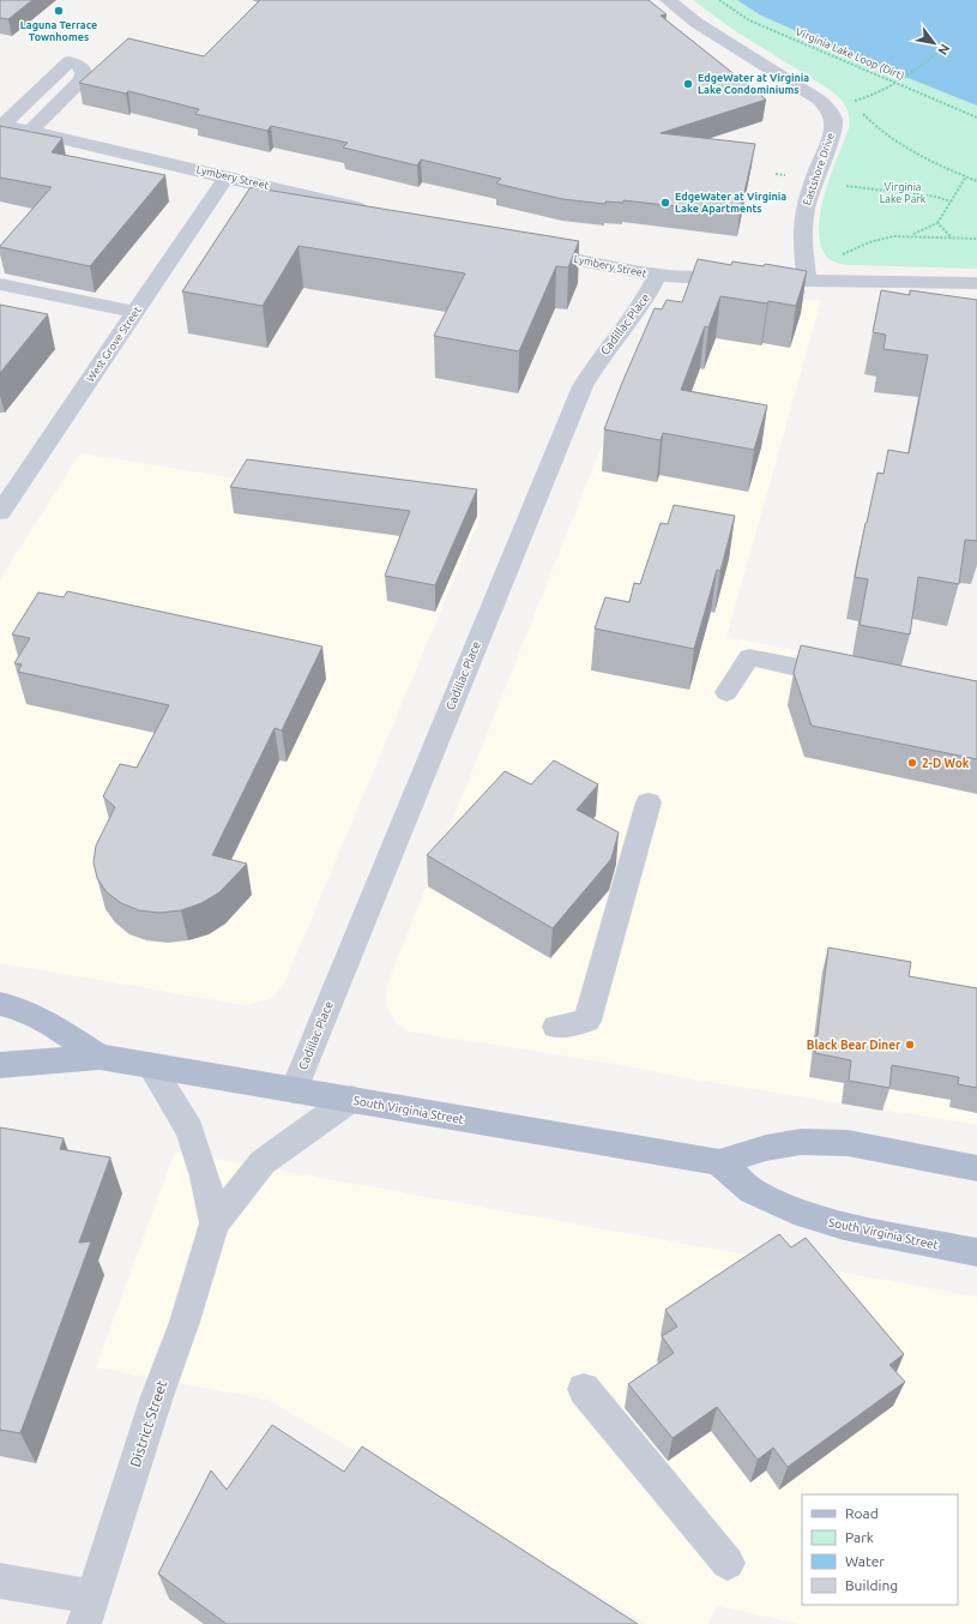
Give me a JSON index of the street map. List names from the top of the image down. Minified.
{"streets":{"main road":["South Virginia Street"],"street":["Eastshore Drive","Lymbery Street","Cadillac Place","West Grove Street","District Street"],"path":["Virginia Lake Loop (Dirt)"]},"crossings":[["Eastshore Drive","Lymbery Street"],["Lymbery Street","Cadillac Place"],["Lymbery Street","West Grove Street"],["Cadillac Place","South Virginia Street"],["South Virginia Street","District Street"]],"parks":["Virginia Lake Park"],"places":["Laguna Terrace Townhomes","EdgeWater at Virginia Lake Condominiums","EdgeWater at Virginia Lake Apartments","2-D Wok","Black Bear Diner"],"legend":["Road","Park","Water","Building"],"north":"bottom right"}
